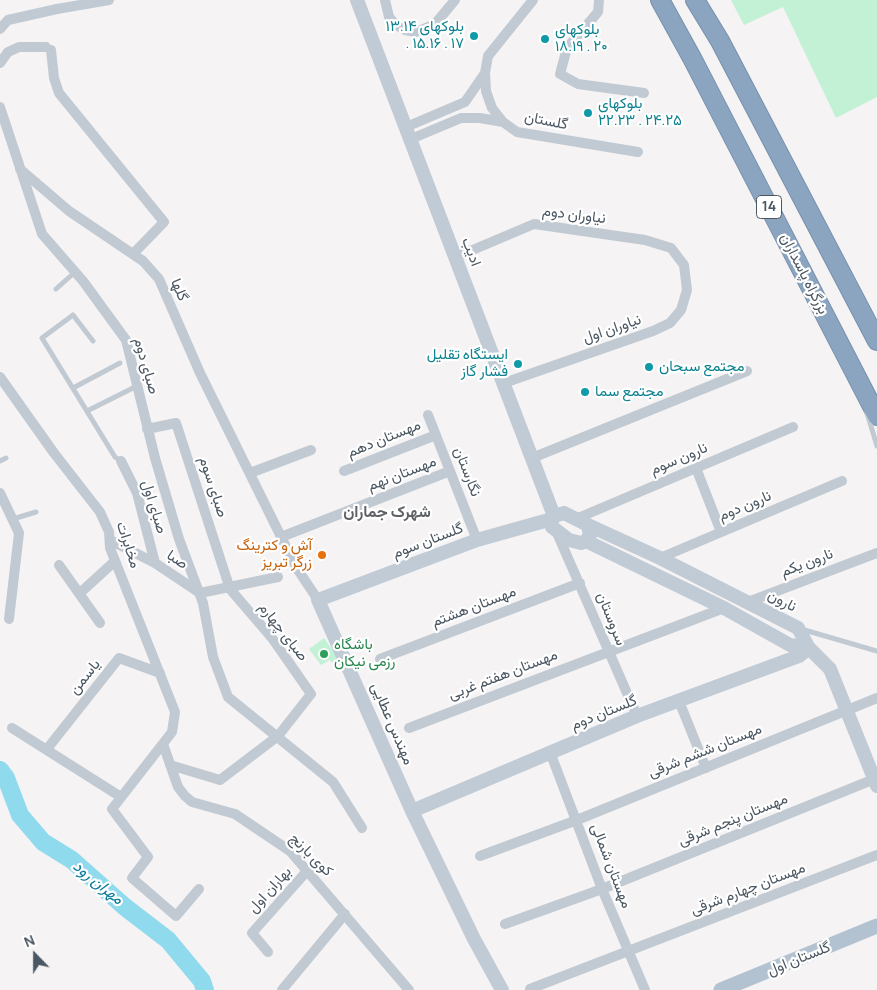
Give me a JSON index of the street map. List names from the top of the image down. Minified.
{"streets":{"highway":["14","بزرگراه پاسداران"],"main road":["گلستان اول"],"street":["گلستان","نیاوران دوم","ادیب","گلها","نیاوران اول","صبای دوم","مهستان دهم","نارون سوم","نگارستان","مهستان نهم","صبای سوم","نارون دوم","صبای اول","گلستان سوم","مخابرات","صبا","نارون یکم","نارون","مهستان هشتم","سروستان","صبای چهارم","مهستان هفتم غربی","یاسمن","گلستان دوم","مهندس عطایی","مهستان ششم شرقی","مهستان پنجم شرقی","کوی بارنج","مهستان شمالی","مهستان چهارم شرقی","بهاران اول"]},"crossings":[["نیاوران دوم","ادیب"],["نیاوران دوم","نیاوران اول"],["ادیب","نیاوران اول"],["ادیب","گلستان سوم"],["ادیب","نارون"],["ادیب","سروستان"],["گلها","صبای دوم"],["گلها","مهندس عطایی"],["صبای دوم","صبای سوم"],["صبای دوم","صبا"],["صبای دوم","صبای چهارم"],["مهستان دهم","نگارستان"],["نارون سوم","نارون"],["نگارستان","مهستان نهم"],["نگارستان","گلستان سوم"],["مهستان نهم","مهندس عطایی"],["صبای سوم","صبای چهارم"],["نارون دوم","نارون"],["صبای اول","صبا"],["گلستان سوم","نارون"],["گلستان سوم","مهندس عطایی"],["مخابرات","صبا"],["مخابرات","یاسمن"],["مخابرات","کوی بارنج"],["نارون یکم","نارون"],["نارون","گلستان دوم"],["نارون","مهستان ششم شرقی"],["نارون","مهستان پنجم شرقی"],["مهستان هشتم","سروستان"],["سروستان","مهستان هفتم غربی"],["سروستان","گلستان دوم"],["گلستان دوم","مهندس عطایی"],["گلستان دوم","مهستان شمالی"],["مهستان ششم شرقی","مهستان شمالی"],["مهستان پنجم شرقی","مهستان شمالی"],["کوی بارنج","بهاران اول"],["مهستان شمالی","مهستان چهارم شرقی"]],"districts":["شهرک جماران"],"water":["مهران رود"],"places":["بلوکهای ۱۳.۱۴ . ۱۵.۱۶ . ۱۷","بلوکهای ۱۸.۱۹ . ۲۰","بلوکهای ۲۲.۲۳ . ۲۴.۲۵","ایستگاه تقلیل فشار گاز","مجتمع سبحان","مجتمع سما","آش و کترینگ زرگر تبریز","باشگاه رزمی نیکان"],"north":"top"}
